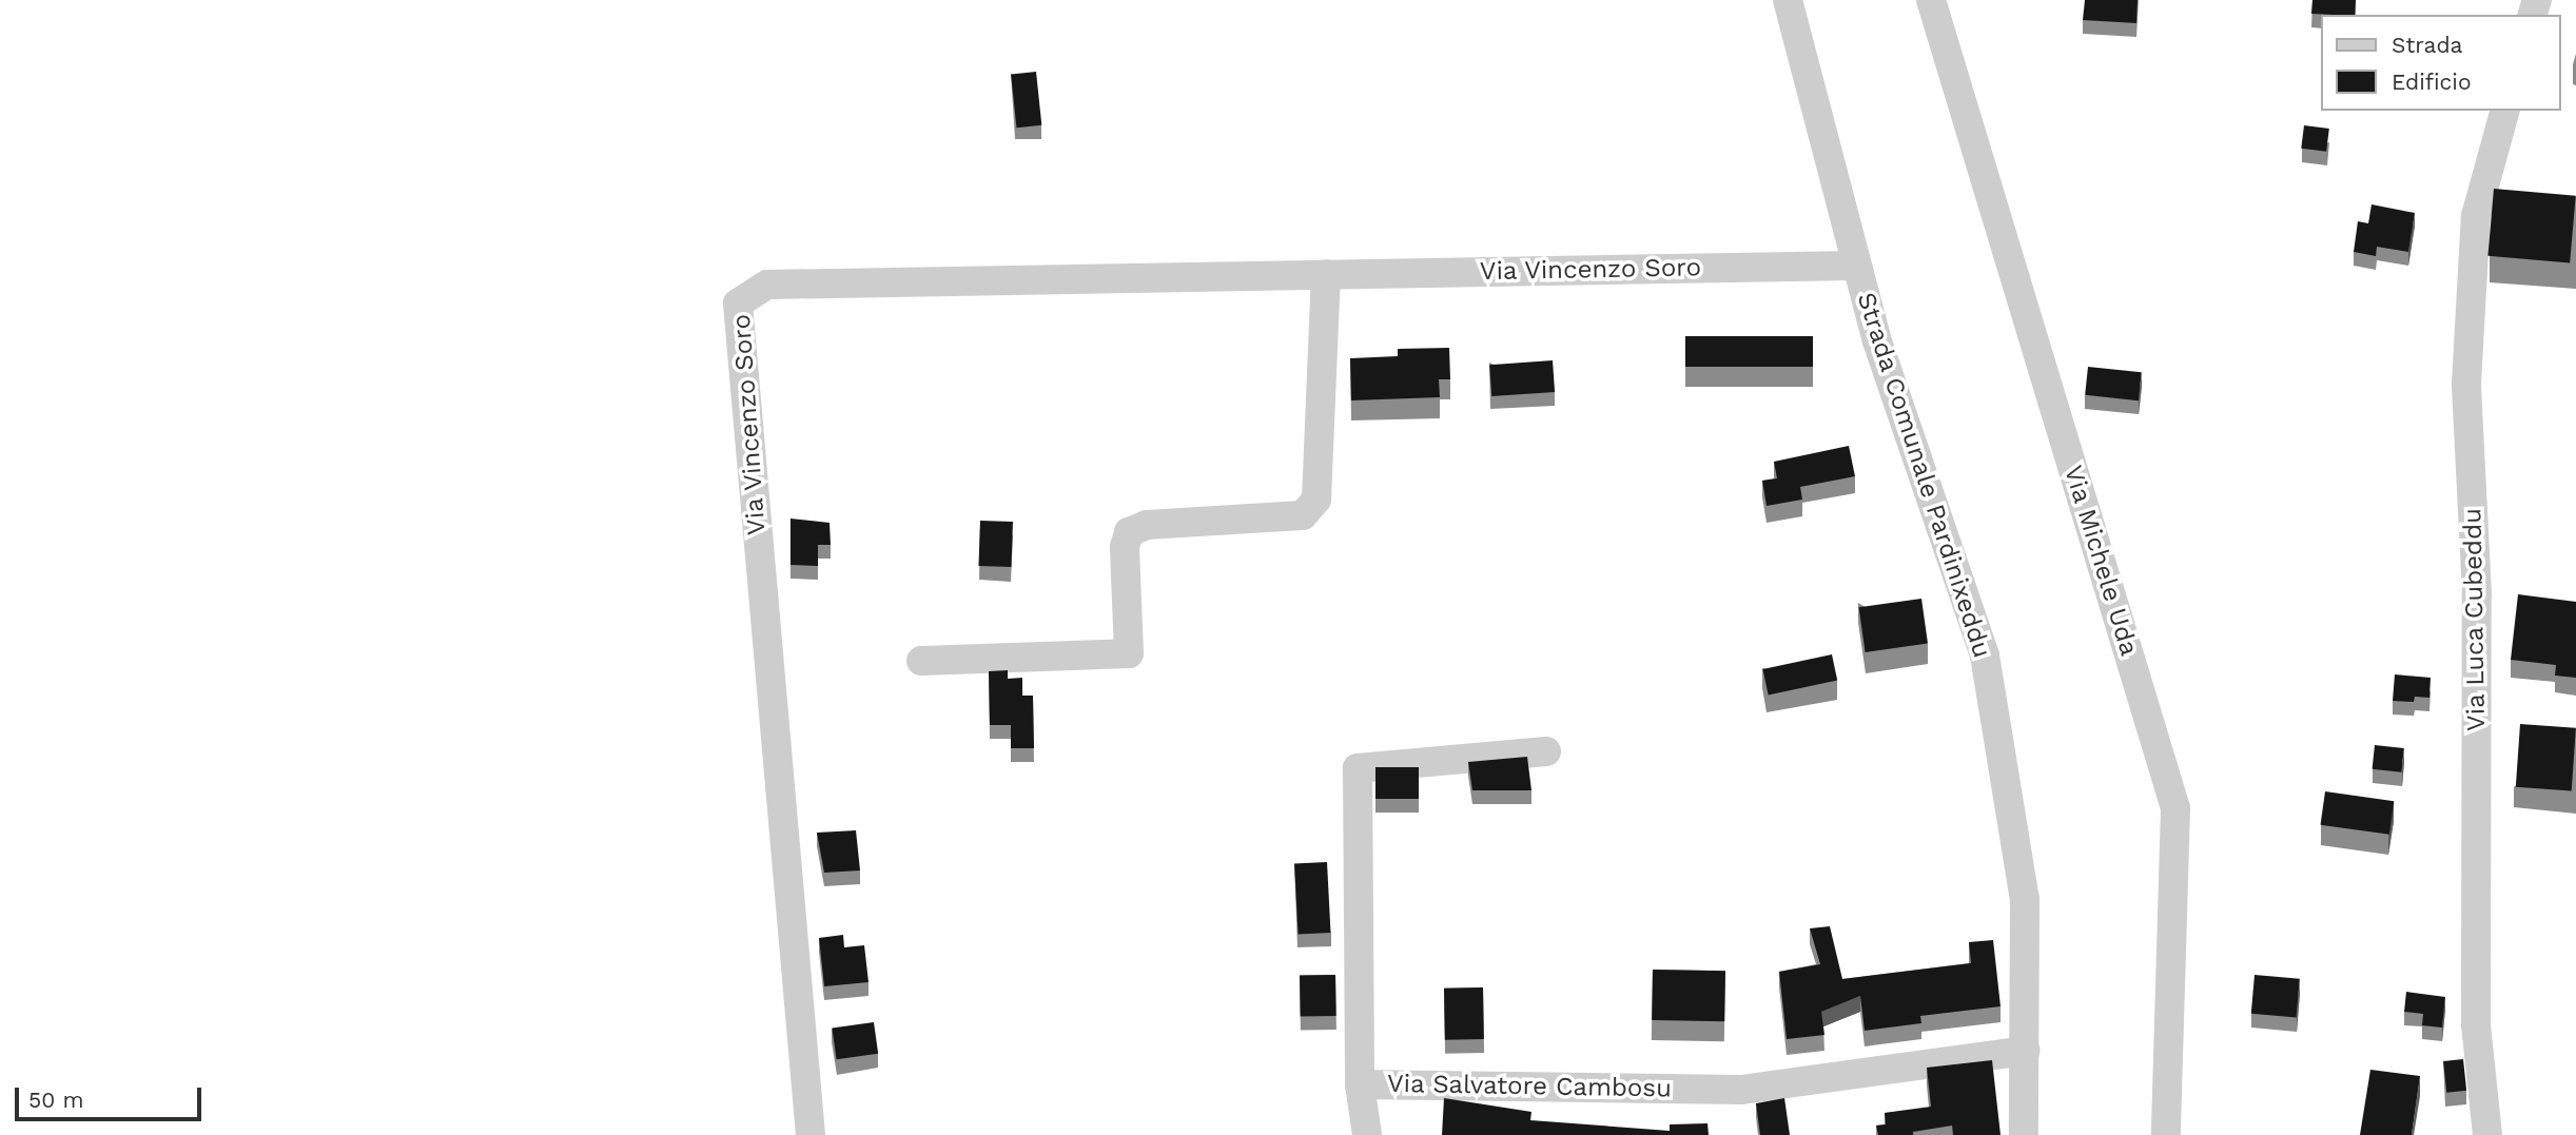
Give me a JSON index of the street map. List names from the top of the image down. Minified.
{"streets":{"street":["Via Vincenzo Soro","Strada Comunale Pardinixeddu","Via Michele Uda","Via Luca Cubeddu","Via Salvatore Cambosu"]},"crossings":[["Via Vincenzo Soro","Strada Comunale Pardinixeddu"],["Strada Comunale Pardinixeddu","Via Salvatore Cambosu"]],"legend":["Strada","Edificio"],"scale_bar":"50 m"}
